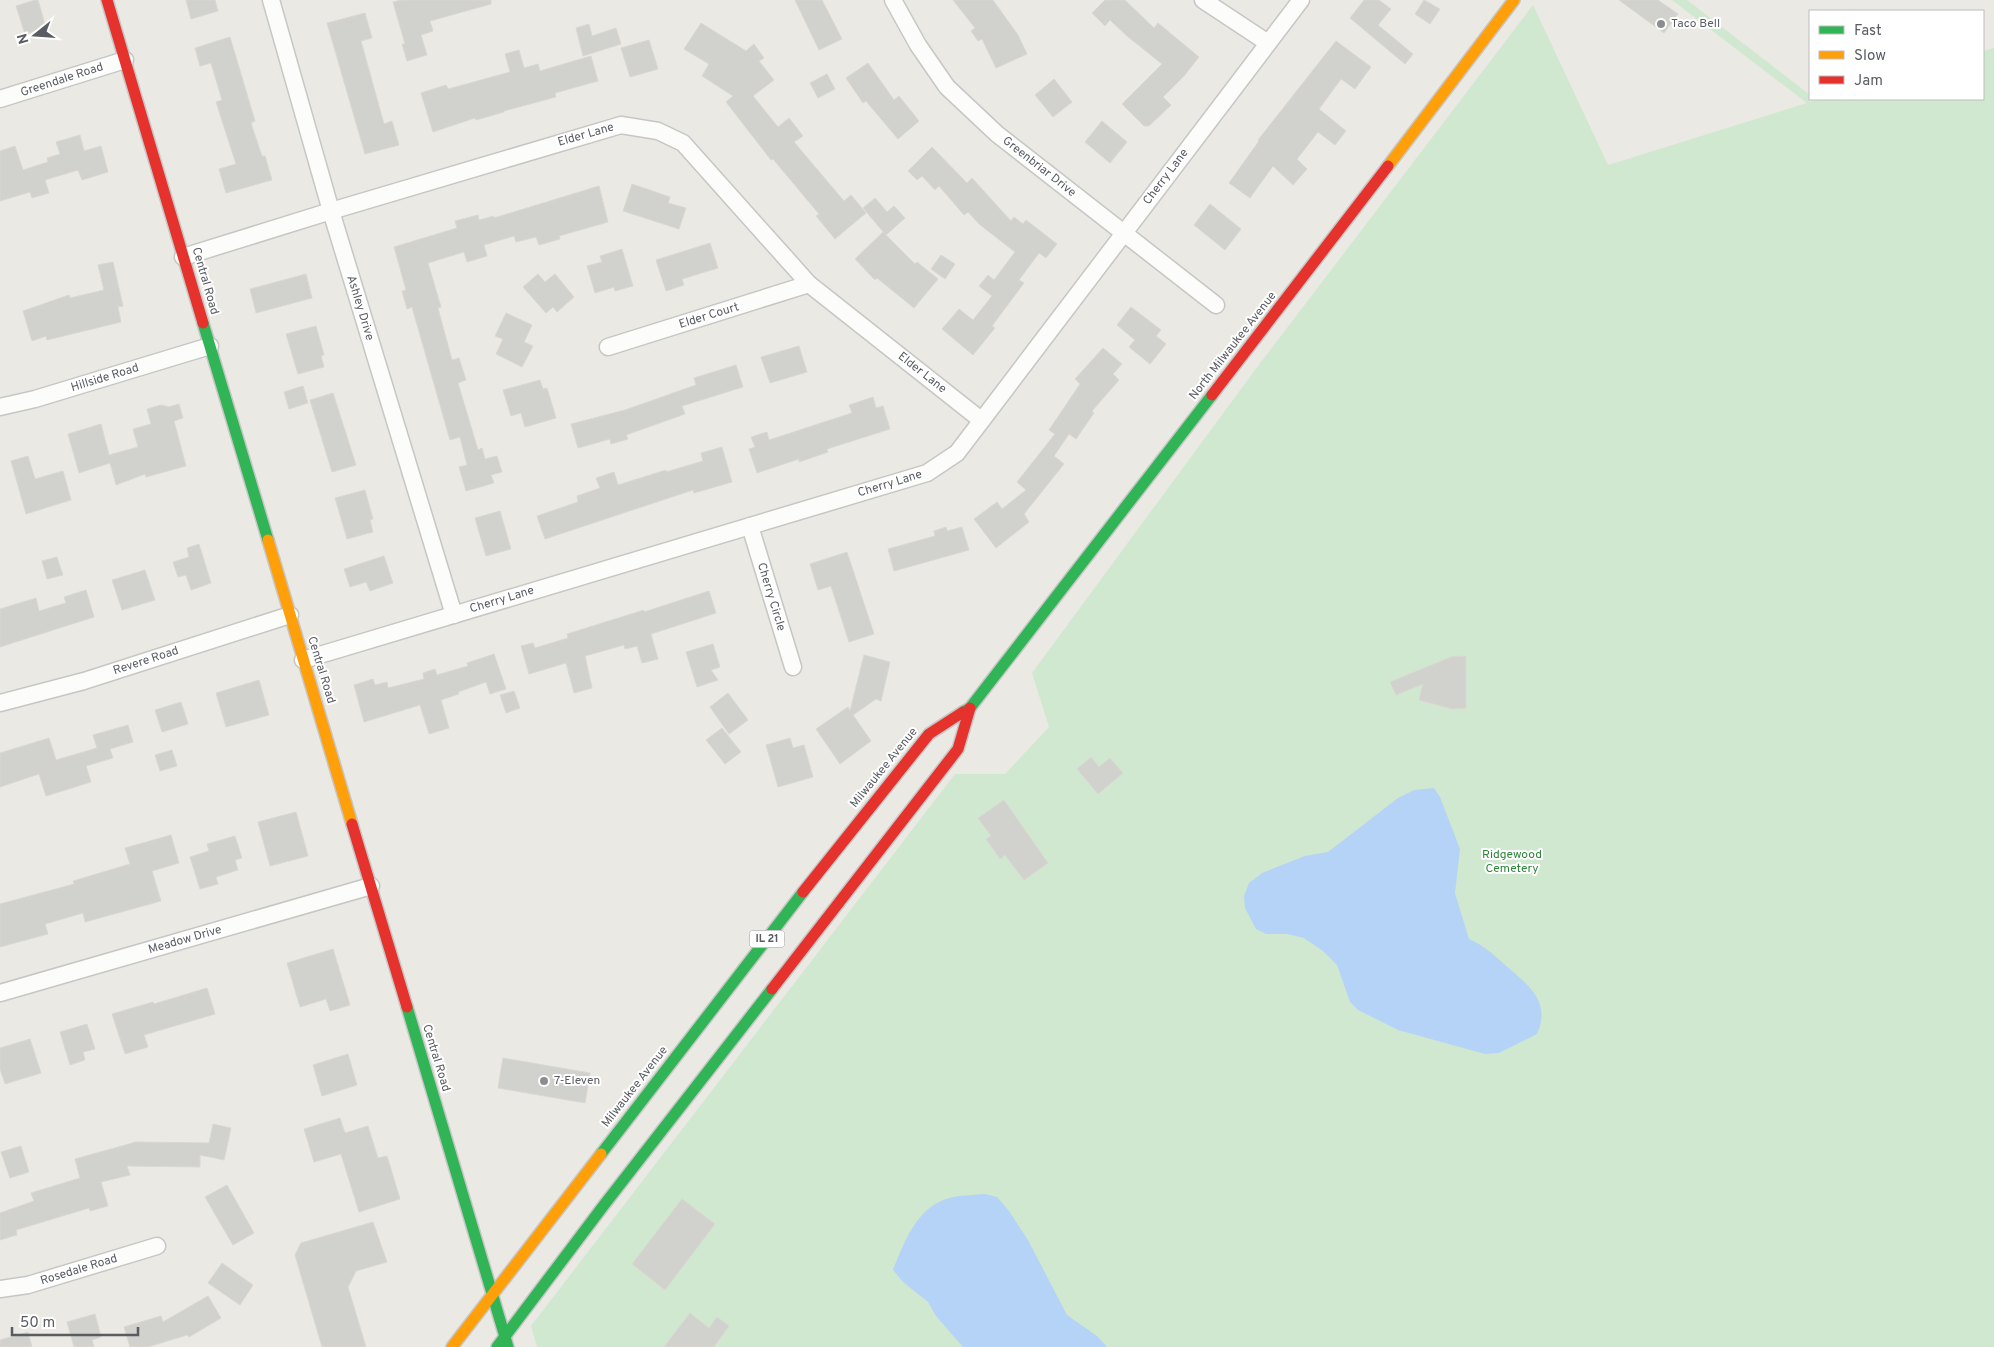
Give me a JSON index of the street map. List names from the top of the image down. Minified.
{"streets":{"main road":["Central Road","North Milwaukee Avenue","Milwaukee Avenue","IL 21"],"street":["Greendale Road","Elder Lane","Greenbriar Drive","Cherry Lane","Ashley Drive","Elder Court","Hillside Road","Cherry Circle","Revere Road","Meadow Drive","Rosedale Road"]},"crossings":[["Greendale Road","Central Road"],["Elder Lane","Cherry Lane"],["Elder Lane","Central Road"],["Elder Lane","Ashley Drive"],["Elder Lane","Elder Court"],["Greenbriar Drive","Cherry Lane"],["Cherry Lane","Central Road"],["Cherry Lane","Ashley Drive"],["Cherry Lane","Cherry Circle"],["Central Road","Hillside Road"],["Central Road","Revere Road"],["Central Road","Milwaukee Avenue"],["Central Road","IL 21"],["Central Road","Meadow Drive"],["North Milwaukee Avenue","Milwaukee Avenue"],["North Milwaukee Avenue","IL 21"],["Milwaukee Avenue","IL 21"]],"parks":["Ridgewood Cemetery"],"places":["Taco Bell","7-Eleven"],"legend":["Fast","Slow","Jam"],"scale_bar":"50 m","north":"left"}
